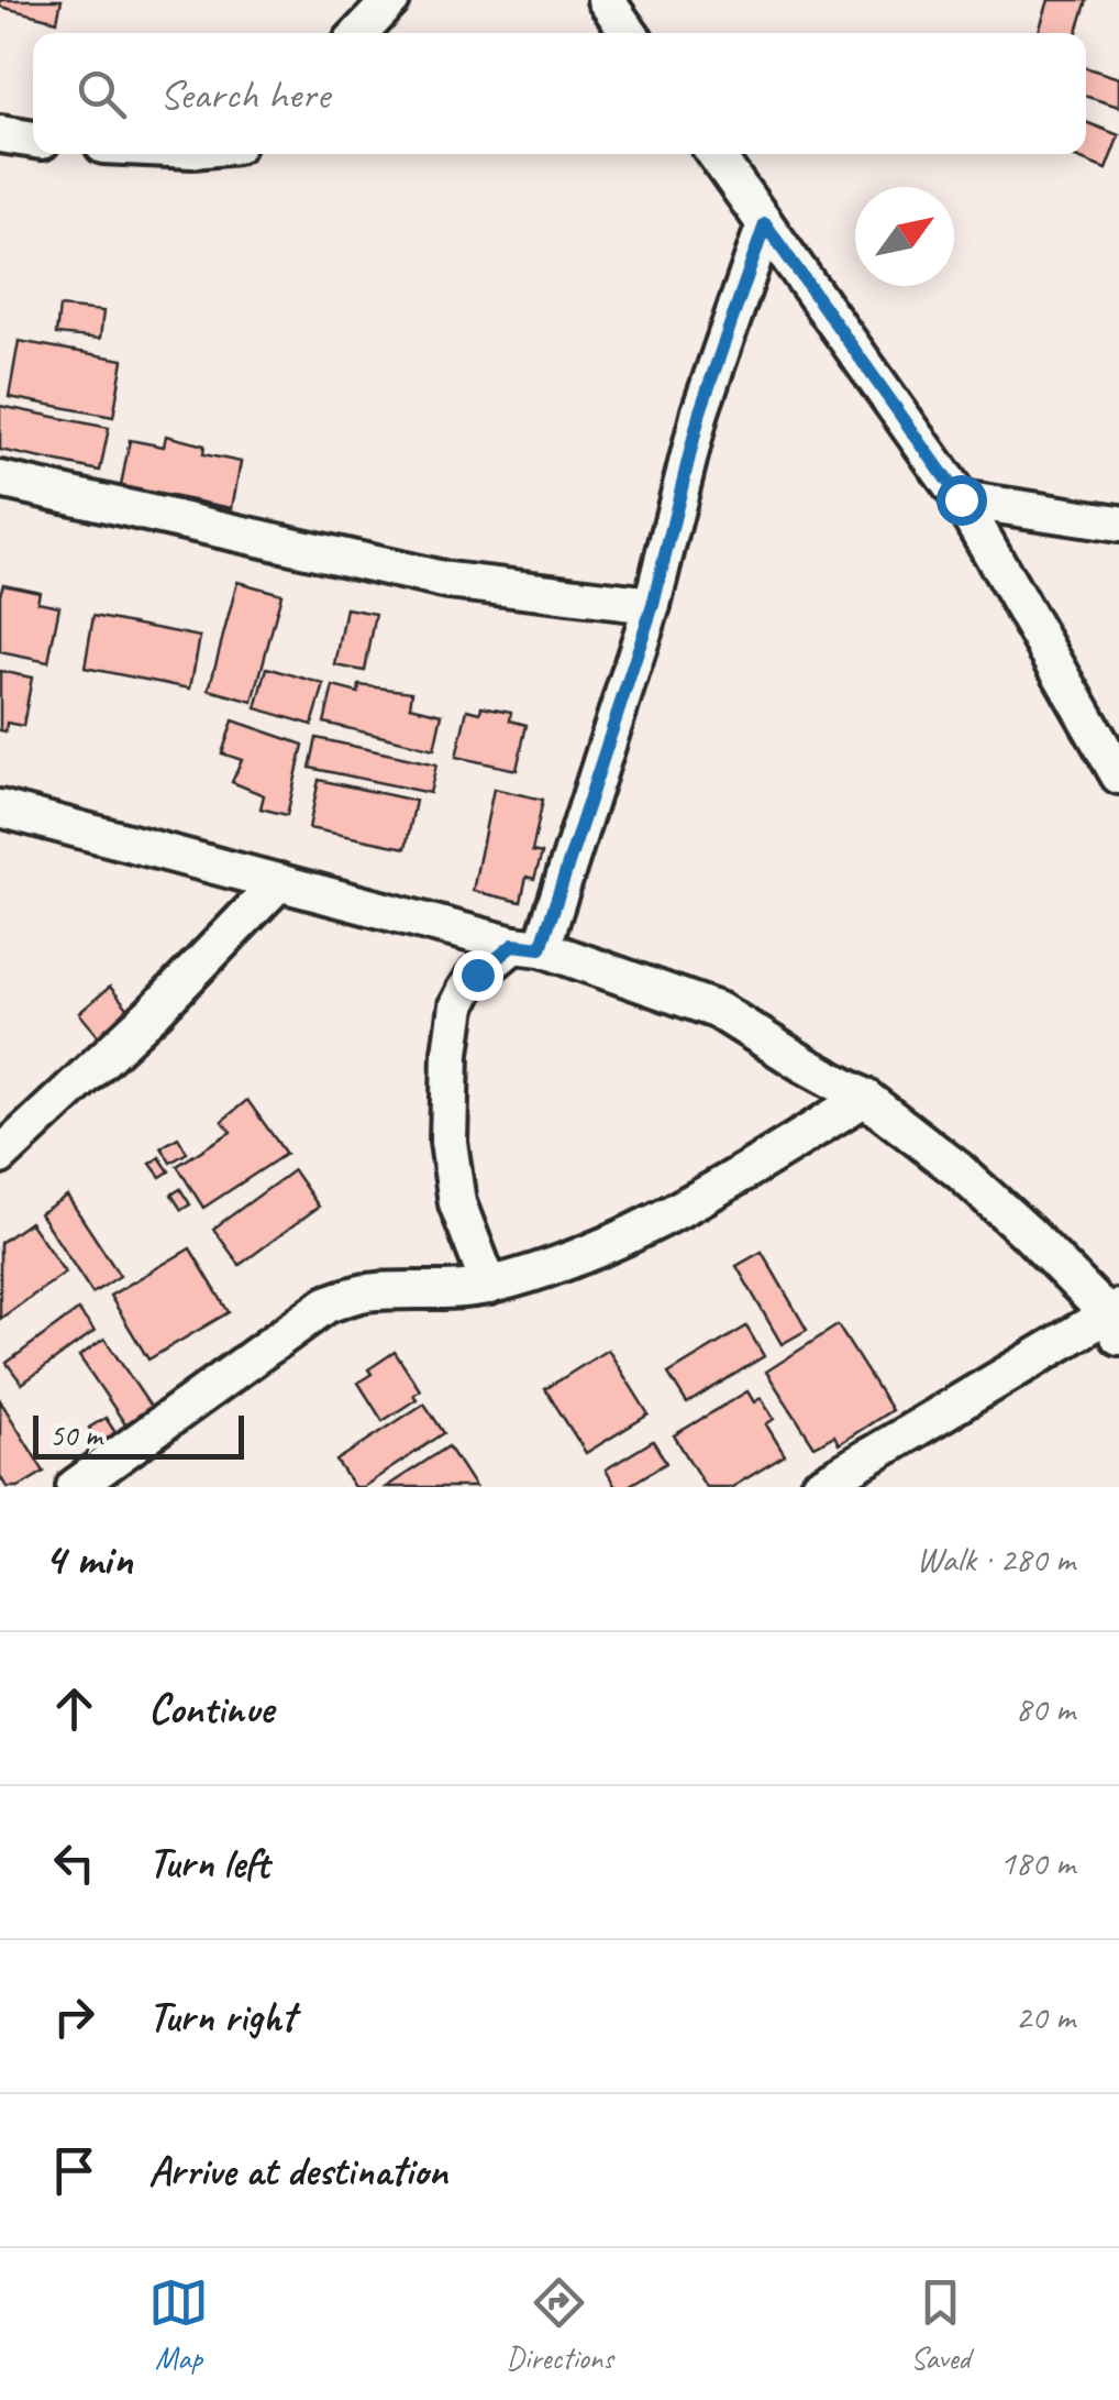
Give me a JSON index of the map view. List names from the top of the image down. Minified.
{"scale_bar":"50 m","north":"top right","page":{"search":"Search here","scale":"50 m","heading":["4 min","Walk · 280 m"],"list":[["Continue","80 m"],["Turn left","180 m"],["Turn right","20 m"],"Arrive at destination"],"nav":["Map","Directions","Saved"]}}
